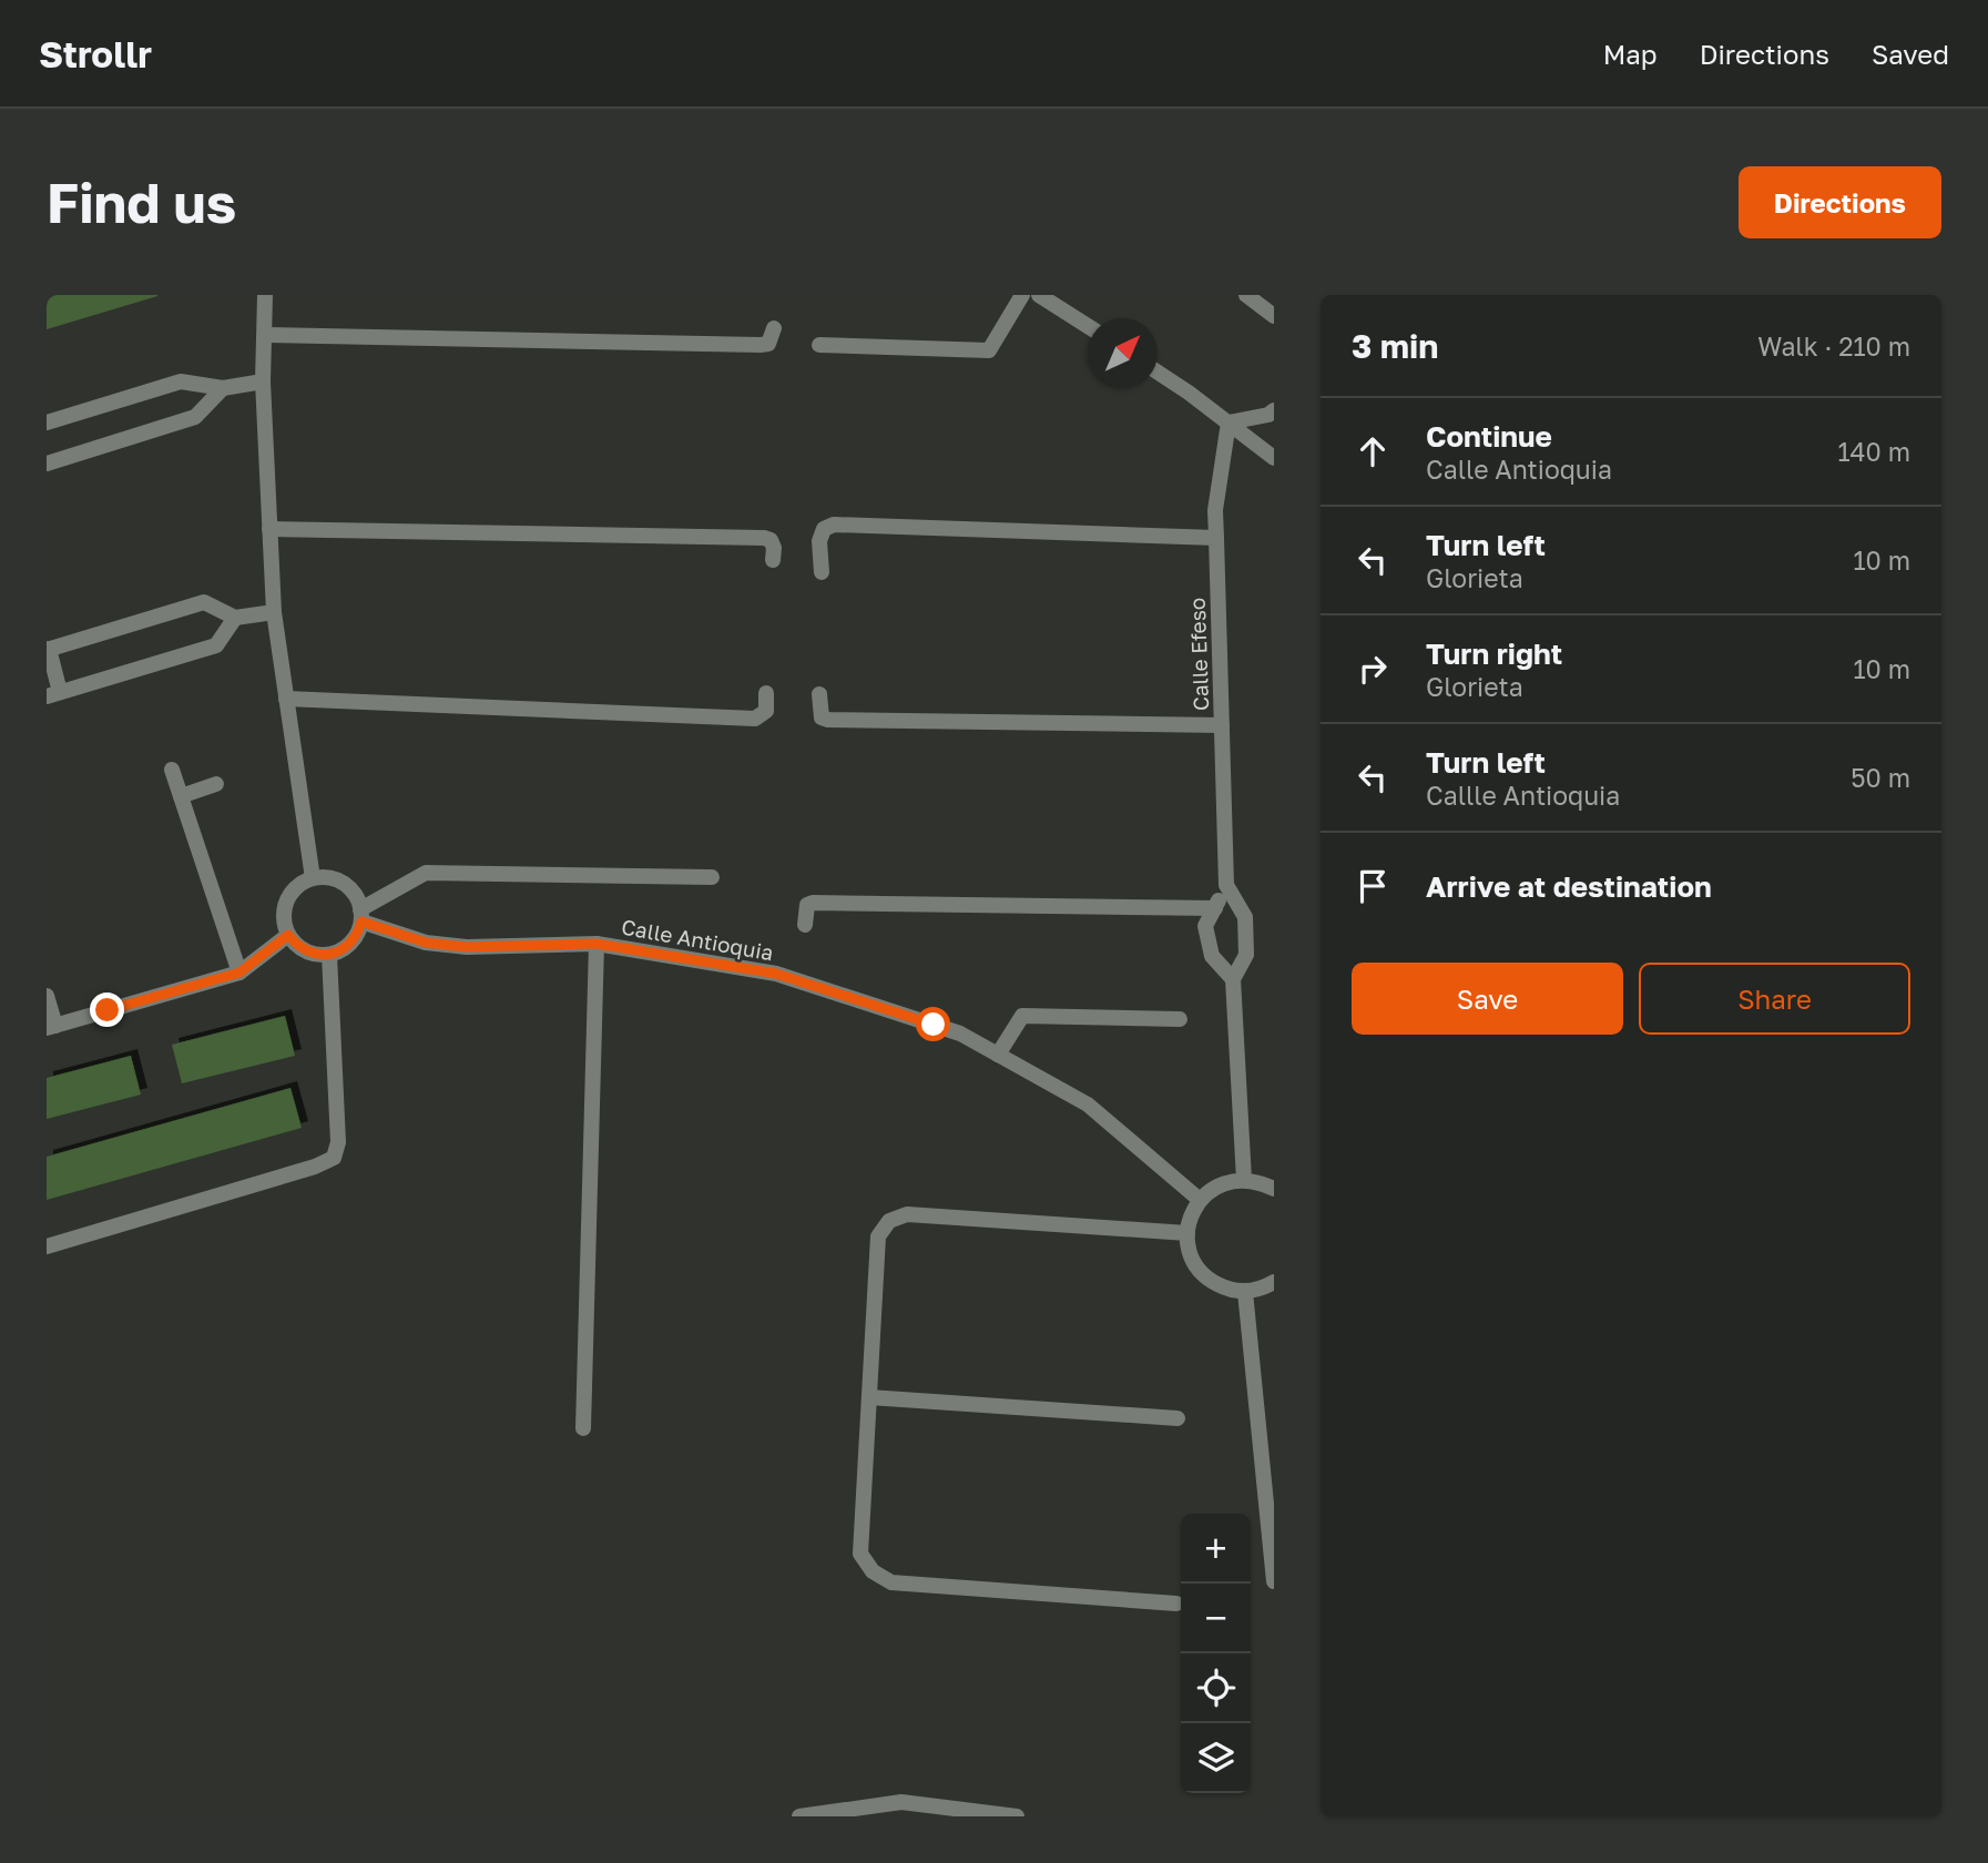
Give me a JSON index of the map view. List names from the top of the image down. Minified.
{"streets":{"street":["Calle Efeso","Calle Antioquia"]},"north":"top right","page":{"header":"Strollr","nav":["Map","Directions","Saved"],"buttons":["Directions",["Save","Share"]],"title":"Find us","heading":["3 min","Walk · 210 m"],"list":[["Continue","Calle Antioquia","140 m"],["Turn left","Glorieta","10 m"],["Turn right","Glorieta","10 m"],["Turn left","Callle Antioquia","50 m"],"Arrive at destination"],"map_buttons":["+","−"]}}
